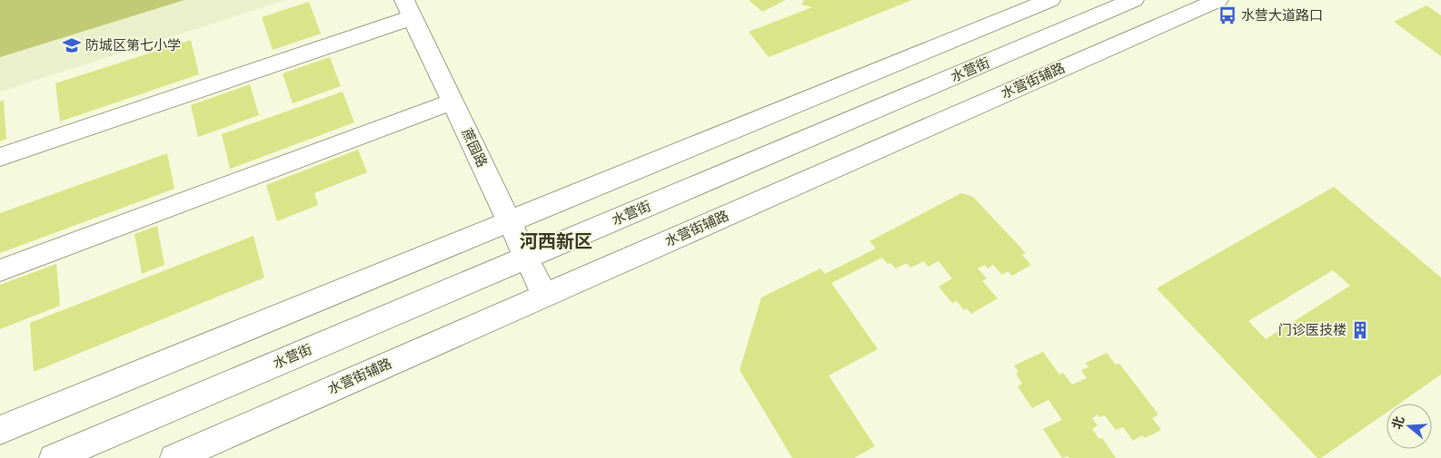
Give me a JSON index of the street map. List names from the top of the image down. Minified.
{"streets":{"street":["水营街","水营街辅路","蔗园路"]},"crossings":[["水营街","蔗园路"],["水营街辅路","蔗园路"]],"districts":["河西新区"],"places":{"bus stop":["水营大道路口"],"school or university":["防城区第七小学"],"building":["门诊医技楼"]},"north":"left"}
